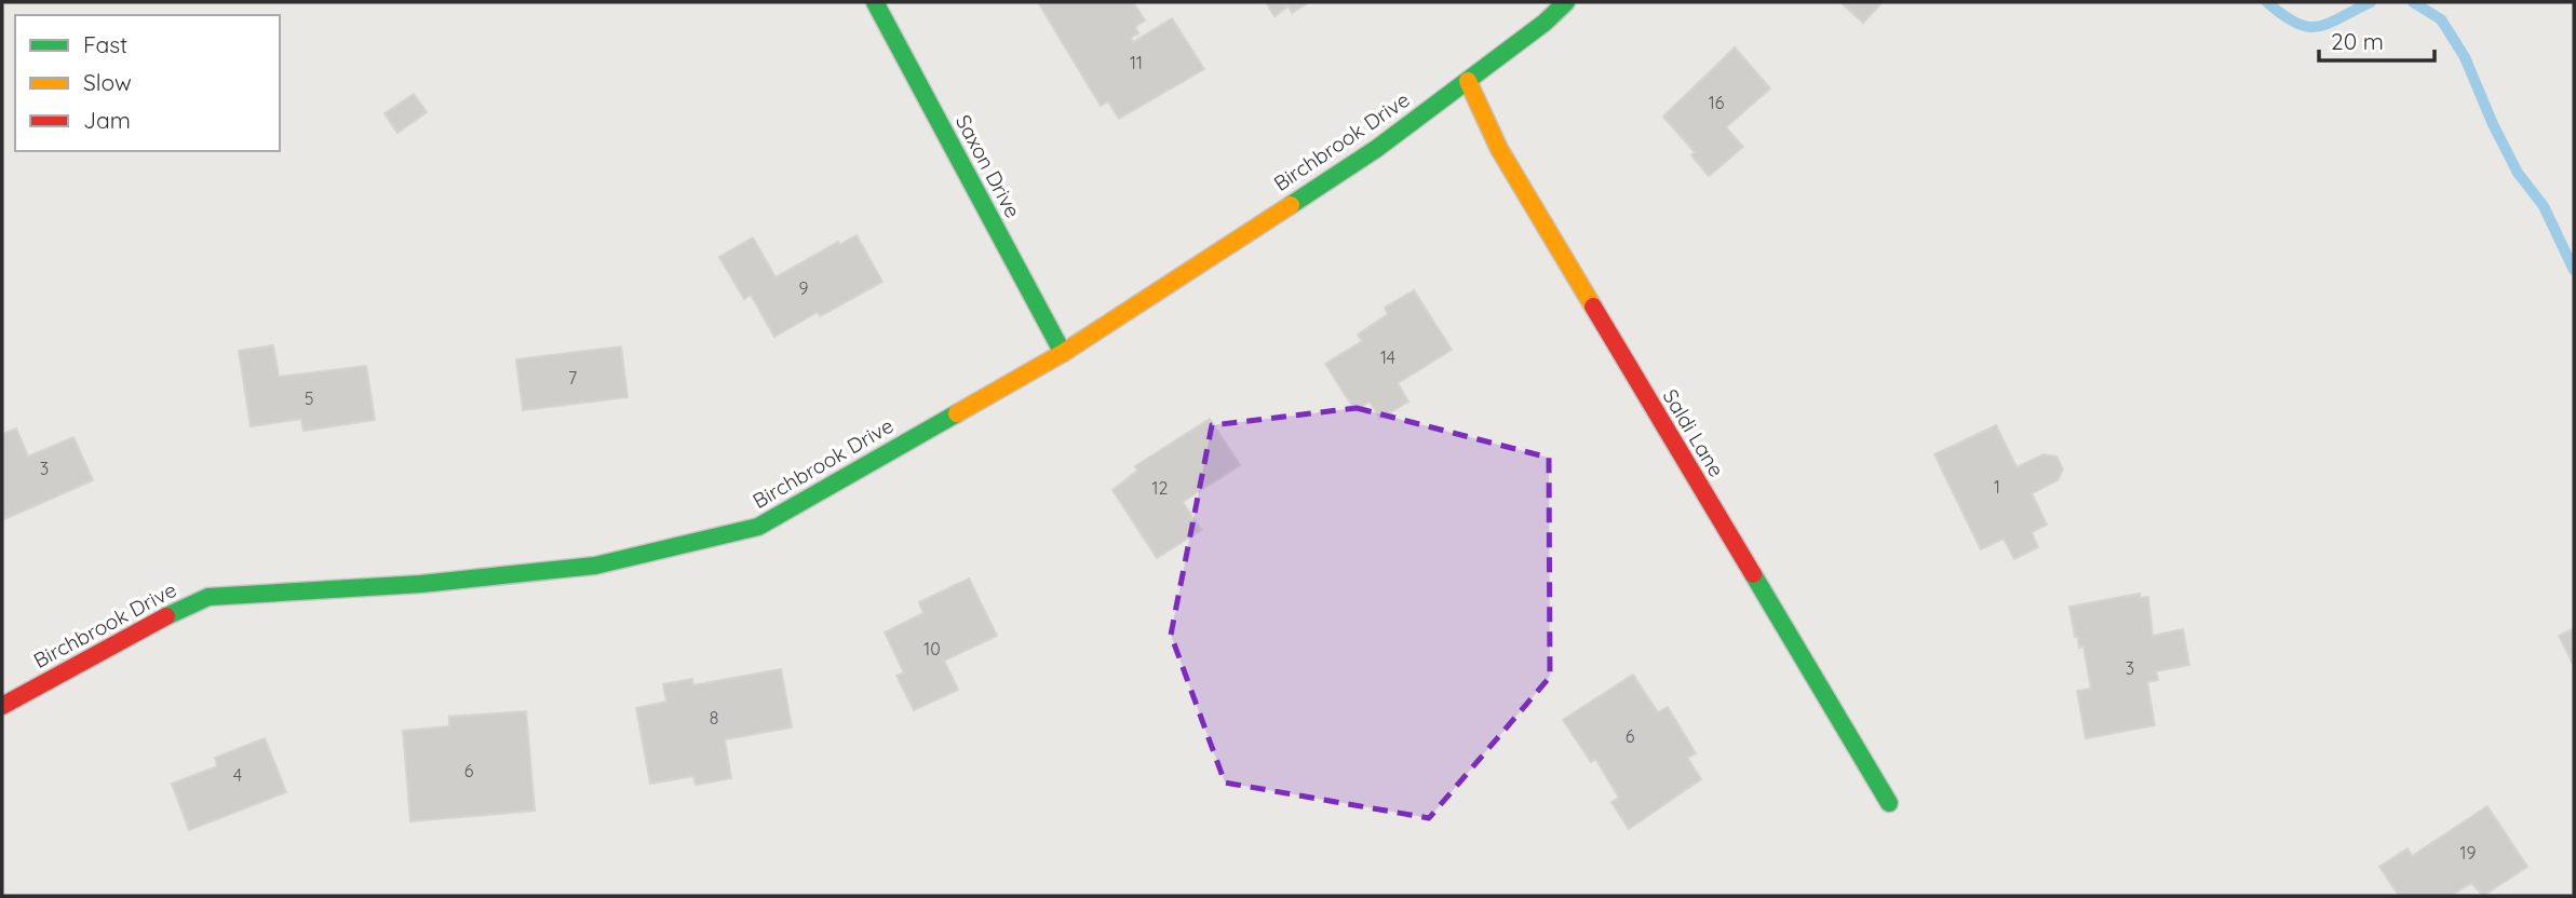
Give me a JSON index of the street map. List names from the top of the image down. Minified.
{"streets":{"street":["Birchbrook Drive","Saxon Drive","Saldi Lane"]},"crossings":[["Birchbrook Drive","Saxon Drive"],["Birchbrook Drive","Saldi Lane"]],"house_numbers":["11","16","9","14","7","5","3","1","12","10","3","8","6","6","4","19"],"legend":["Fast","Slow","Jam"],"scale_bar":"20 m"}
